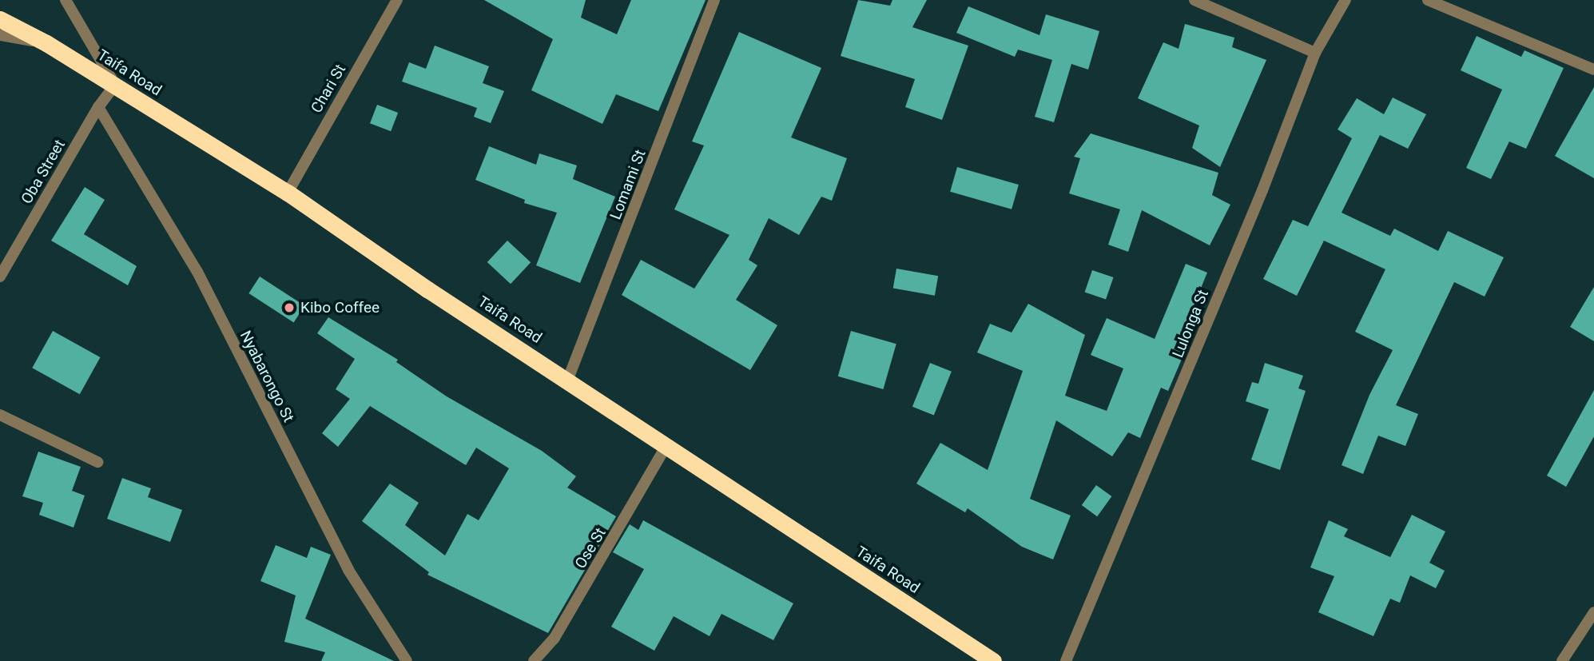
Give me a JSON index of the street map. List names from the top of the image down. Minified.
{"streets":{"highway":["Taifa Road"],"street":["Chari St","Oba Street","Lomami St","Lulonga St","Nyabarongo St","Ose St"]},"crossings":[["Taifa Road","Chari St"],["Taifa Road","Oba Street"],["Taifa Road","Lomami St"],["Taifa Road","Ose St"],["Oba Street","Nyabarongo St"]],"places":["Kibo Coffee"]}
